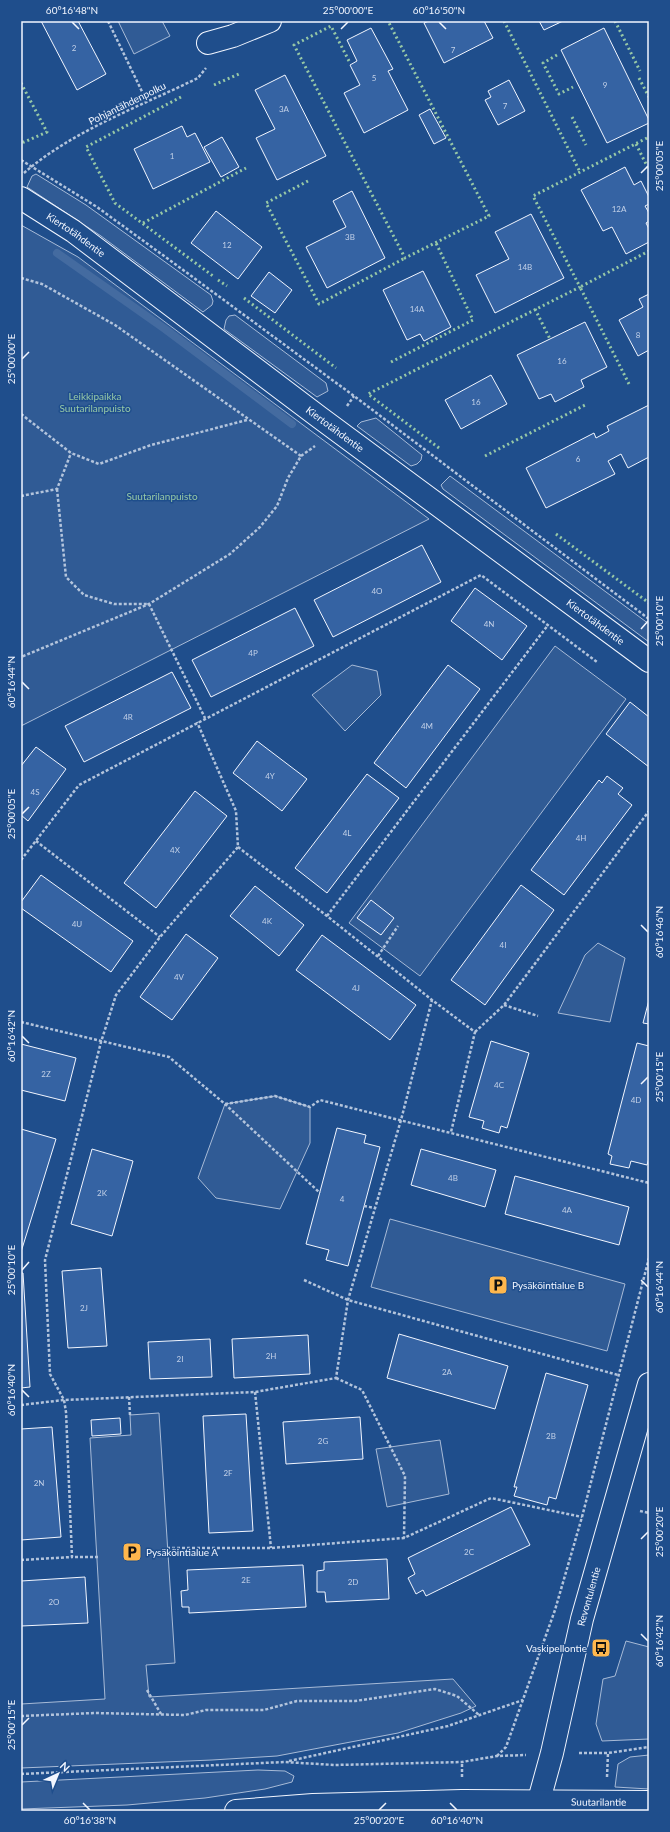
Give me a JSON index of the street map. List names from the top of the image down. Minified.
{"streets":{"street":["Kiertotähdentie","Revontulentie","Suutarilantie"],"path":["Pohjantähdenpolku"]},"crossings":[["Revontulentie","Suutarilantie"]],"parks":["Leikkipaikka Suutarilanpuisto","Suutarilanpuisto"],"places":{"parking":["Pysäköintialue B","Pysäköintialue A"],"bus stop":["Vaskipellontie"]},"house_numbers":["2","7","5","9","7","3A","1","12A","3B","12","14B","14A","8","16","16","6","4O","4N","4P","4R","4M","4Y","4S","4L","4H","4X","4K","4U","4I","4V","4J","2Z","4C","4D","4B","2K","4","4A","2J","2H","2I","2A","2B","2G","2F","2N","2C","2E","2D","2O"],"north":"top right","coordinates":["60°16'48\"N","25°00'00\"E","60°16'50\"N","25°00'05\"E","25°00'10\"E","60°16'44\"N","60°16'46\"N","60°16'42\"N","25°00'15\"E","60°16'40\"N","25°00'20\"E","60°16'38\"N"]}
